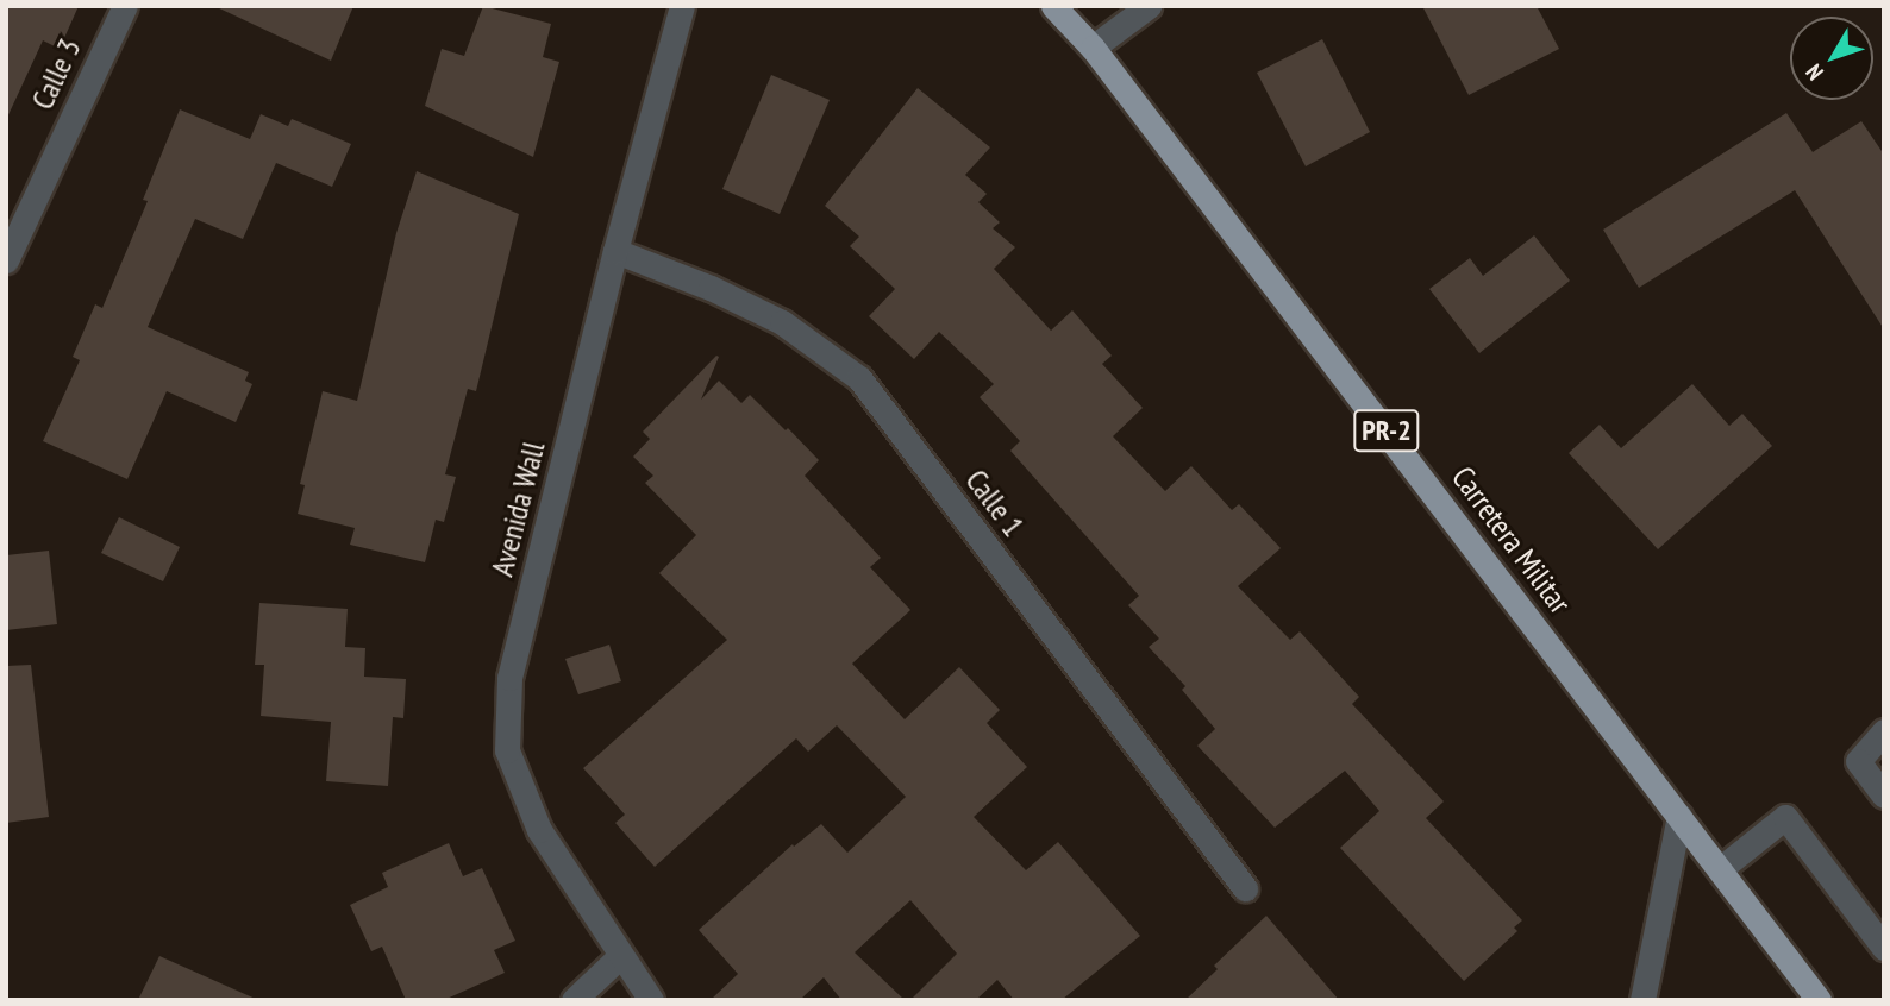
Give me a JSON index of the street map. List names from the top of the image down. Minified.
{"streets":{"main road":["PR-2","Carretera Militar"],"street":["Calle 3","Calle 1","Avenida Wall"]},"crossings":[["Calle 1","Avenida Wall"]],"north":"bottom left"}
